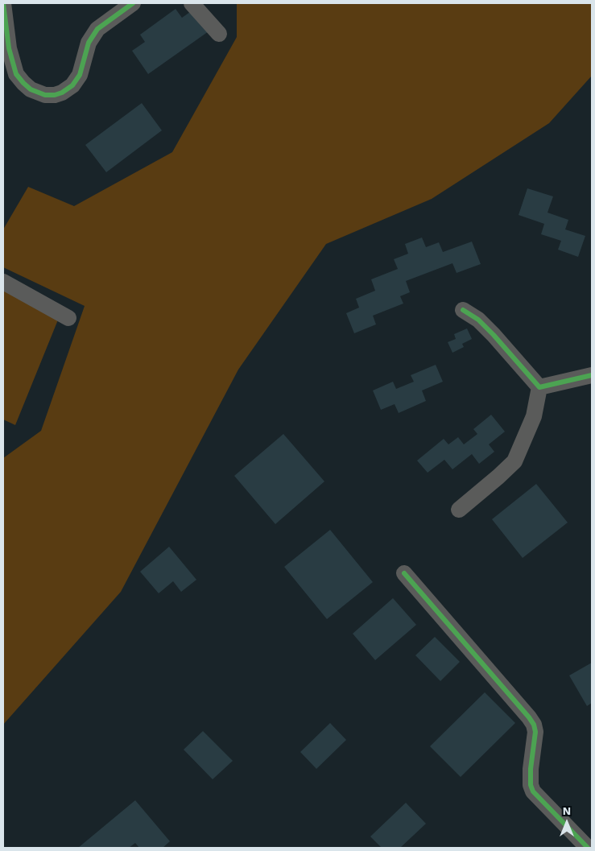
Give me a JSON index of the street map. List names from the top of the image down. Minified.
{"north":"top"}
